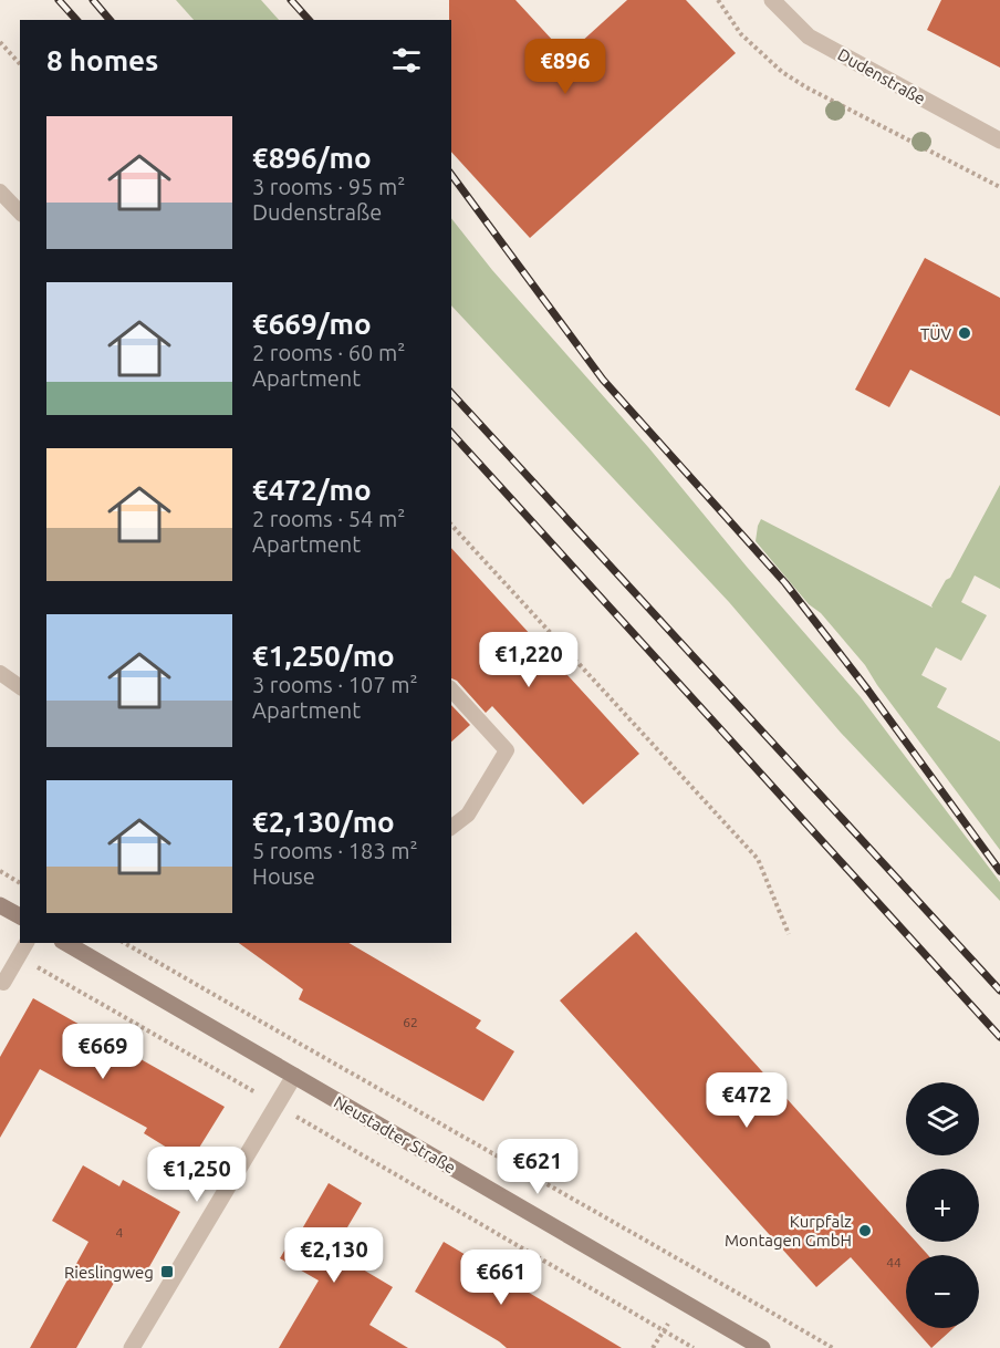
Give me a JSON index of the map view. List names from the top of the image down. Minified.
{"streets":{"main road":["Neustadter Straße"],"street":["Dudenstraße"]},"places":{"other":["TÜV","Kurpfalz Montagen GmbH"],"transit":["Rieslingweg"]},"house_numbers":["62","4","44"],"page":{"heading":"8 homes","price":["€896","€1,220","€669","€472","€621","€1,250","€2,130","€661"],"list":[{"name":"€896/mo","note":"3 rooms · 95 m² · Dudenstraße"},{"name":"€669/mo","note":"2 rooms · 60 m² · Apartment"},{"name":"€472/mo","note":"2 rooms · 54 m² · Apartment"},{"name":"€1,250/mo","note":"3 rooms · 107 m² · Apartment"},{"name":"€2,130/mo","note":"5 rooms · 183 m² · House"}],"map_buttons":["+","−"]}}
